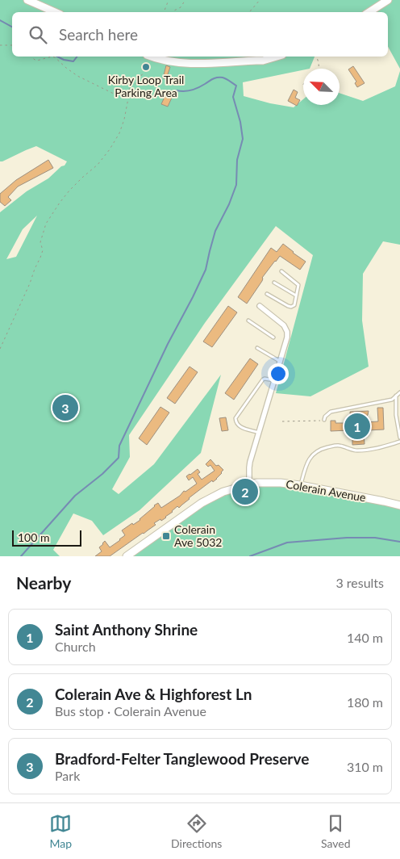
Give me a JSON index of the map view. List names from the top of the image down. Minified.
{"streets":{"main road":["Colerain Avenue"]},"places":{"other":["Kirby Loop Trail Parking Area"],"transit":["Colerain Ave 5032"]},"scale_bar":"100 m","north":"top left","page":{"search":"Search here","pins":["3","1","2"],"scale":"100 m","heading":["Nearby","3 results"],"list":[{"mark":"1","name":"Saint Anthony Shrine","note":"Church","value":"140 m"},{"mark":"2","name":"Colerain Ave & Highforest Ln","note":"Bus stop · Colerain Avenue","value":"180 m"},{"mark":"3","name":"Bradford-Felter Tanglewood Preserve","note":"Park","value":"310 m"}],"nav":["Map","Directions","Saved"]}}
